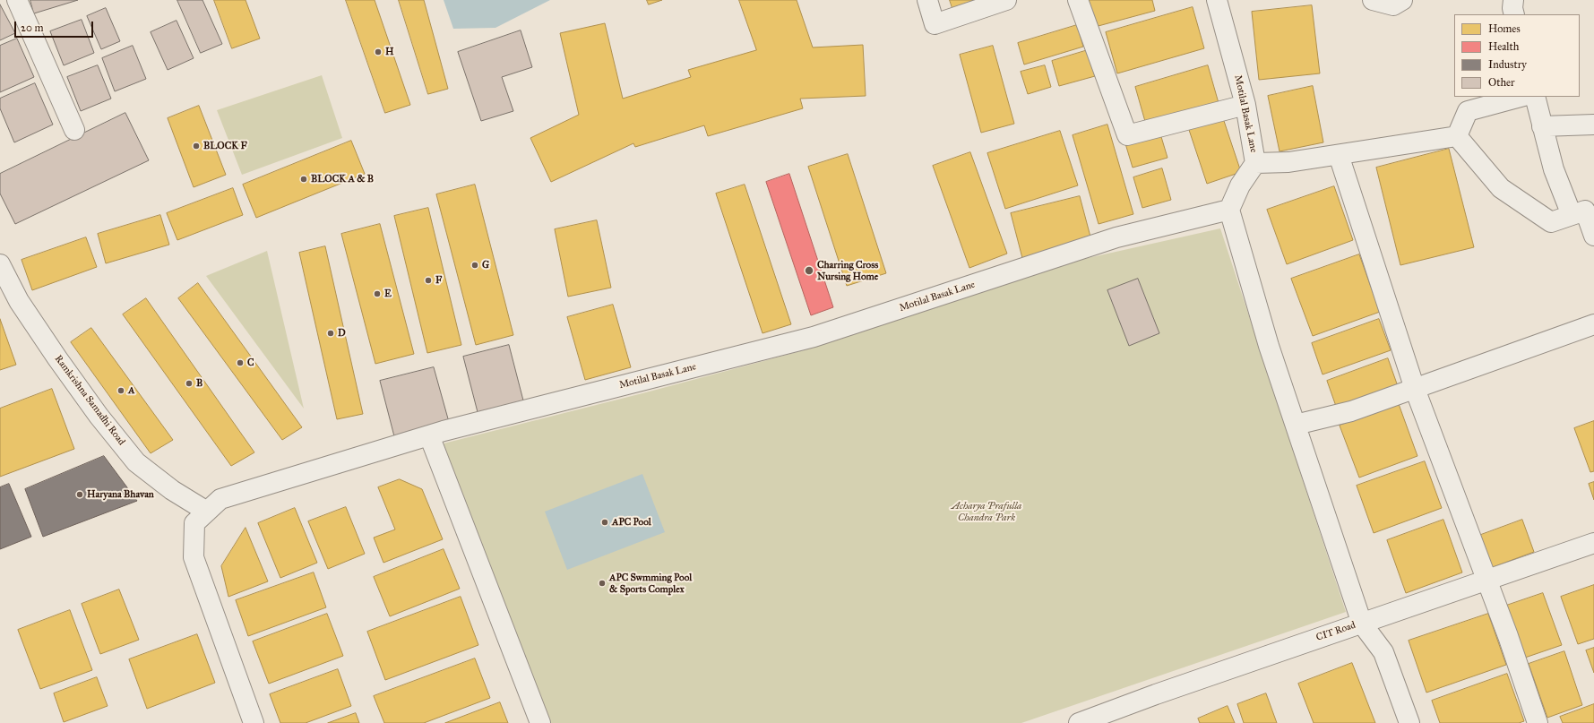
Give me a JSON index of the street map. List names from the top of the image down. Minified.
{"streets":{"street":["Motilal Basak Lane","Ramkrishna Samadhi Road","CIT Road"]},"crossings":[["Motilal Basak Lane","Ramkrishna Samadhi Road"]],"parks":["Acharya Prafulla Chandra Park"],"places":["H","BLOCK F","BLOCK A & B","G","Charring Cross Nursing Home","F","E","D","C","B","A","Haryana Bhavan","APC Pool","APC Swmming Pool & Sports Complex"],"legend":["Homes","Health","Industry","Other"],"scale_bar":"20 m"}
